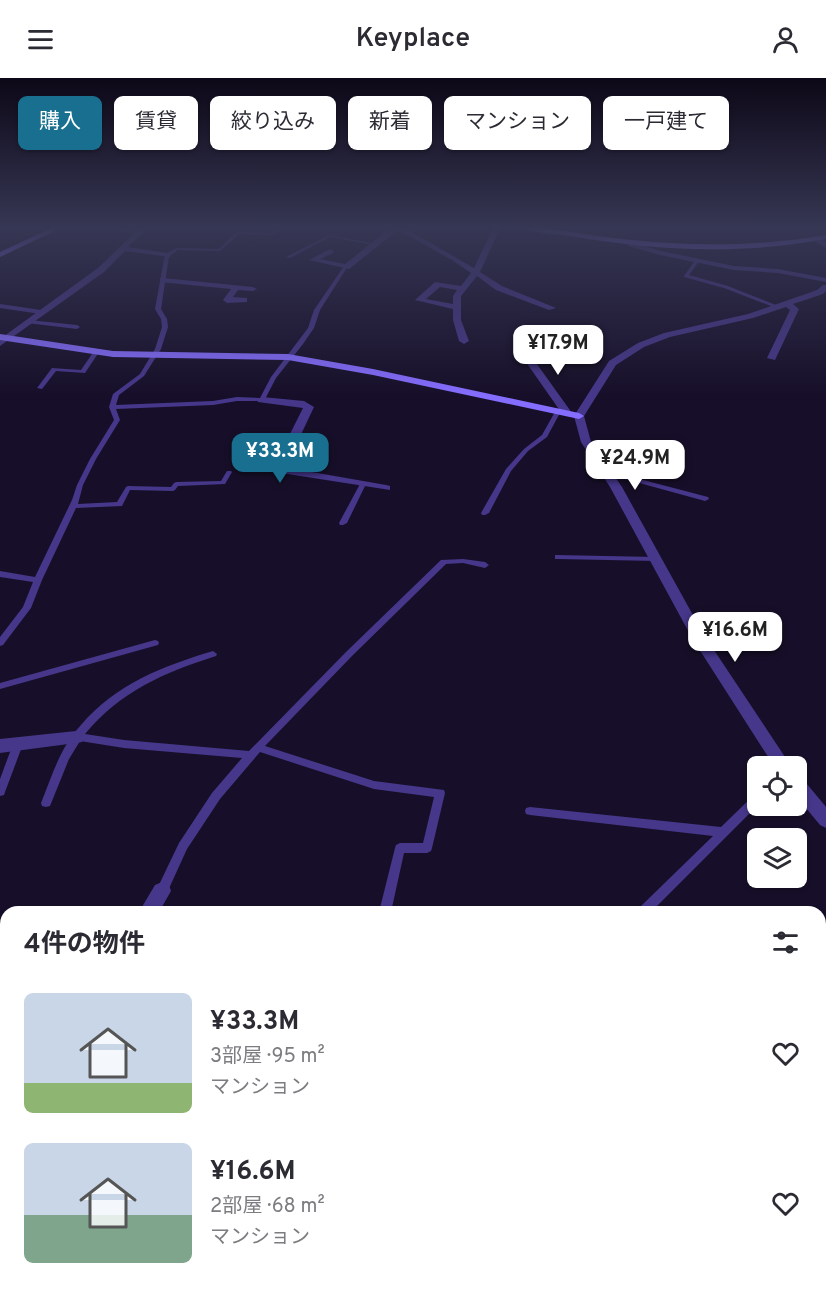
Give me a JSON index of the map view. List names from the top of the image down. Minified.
{"page":{"header":"Keyplace","chip":["購入","賃貸","絞り込み","新着","マンション","一戸建て"],"price":["¥17.9M","¥33.3M","¥24.9M","¥16.6M"],"heading":"4件の物件","list":[{"name":"¥33.3M","note":"3部屋 · 95 m² · マンション"},{"name":"¥16.6M","note":"2部屋 · 68 m² · マンション"}]}}
